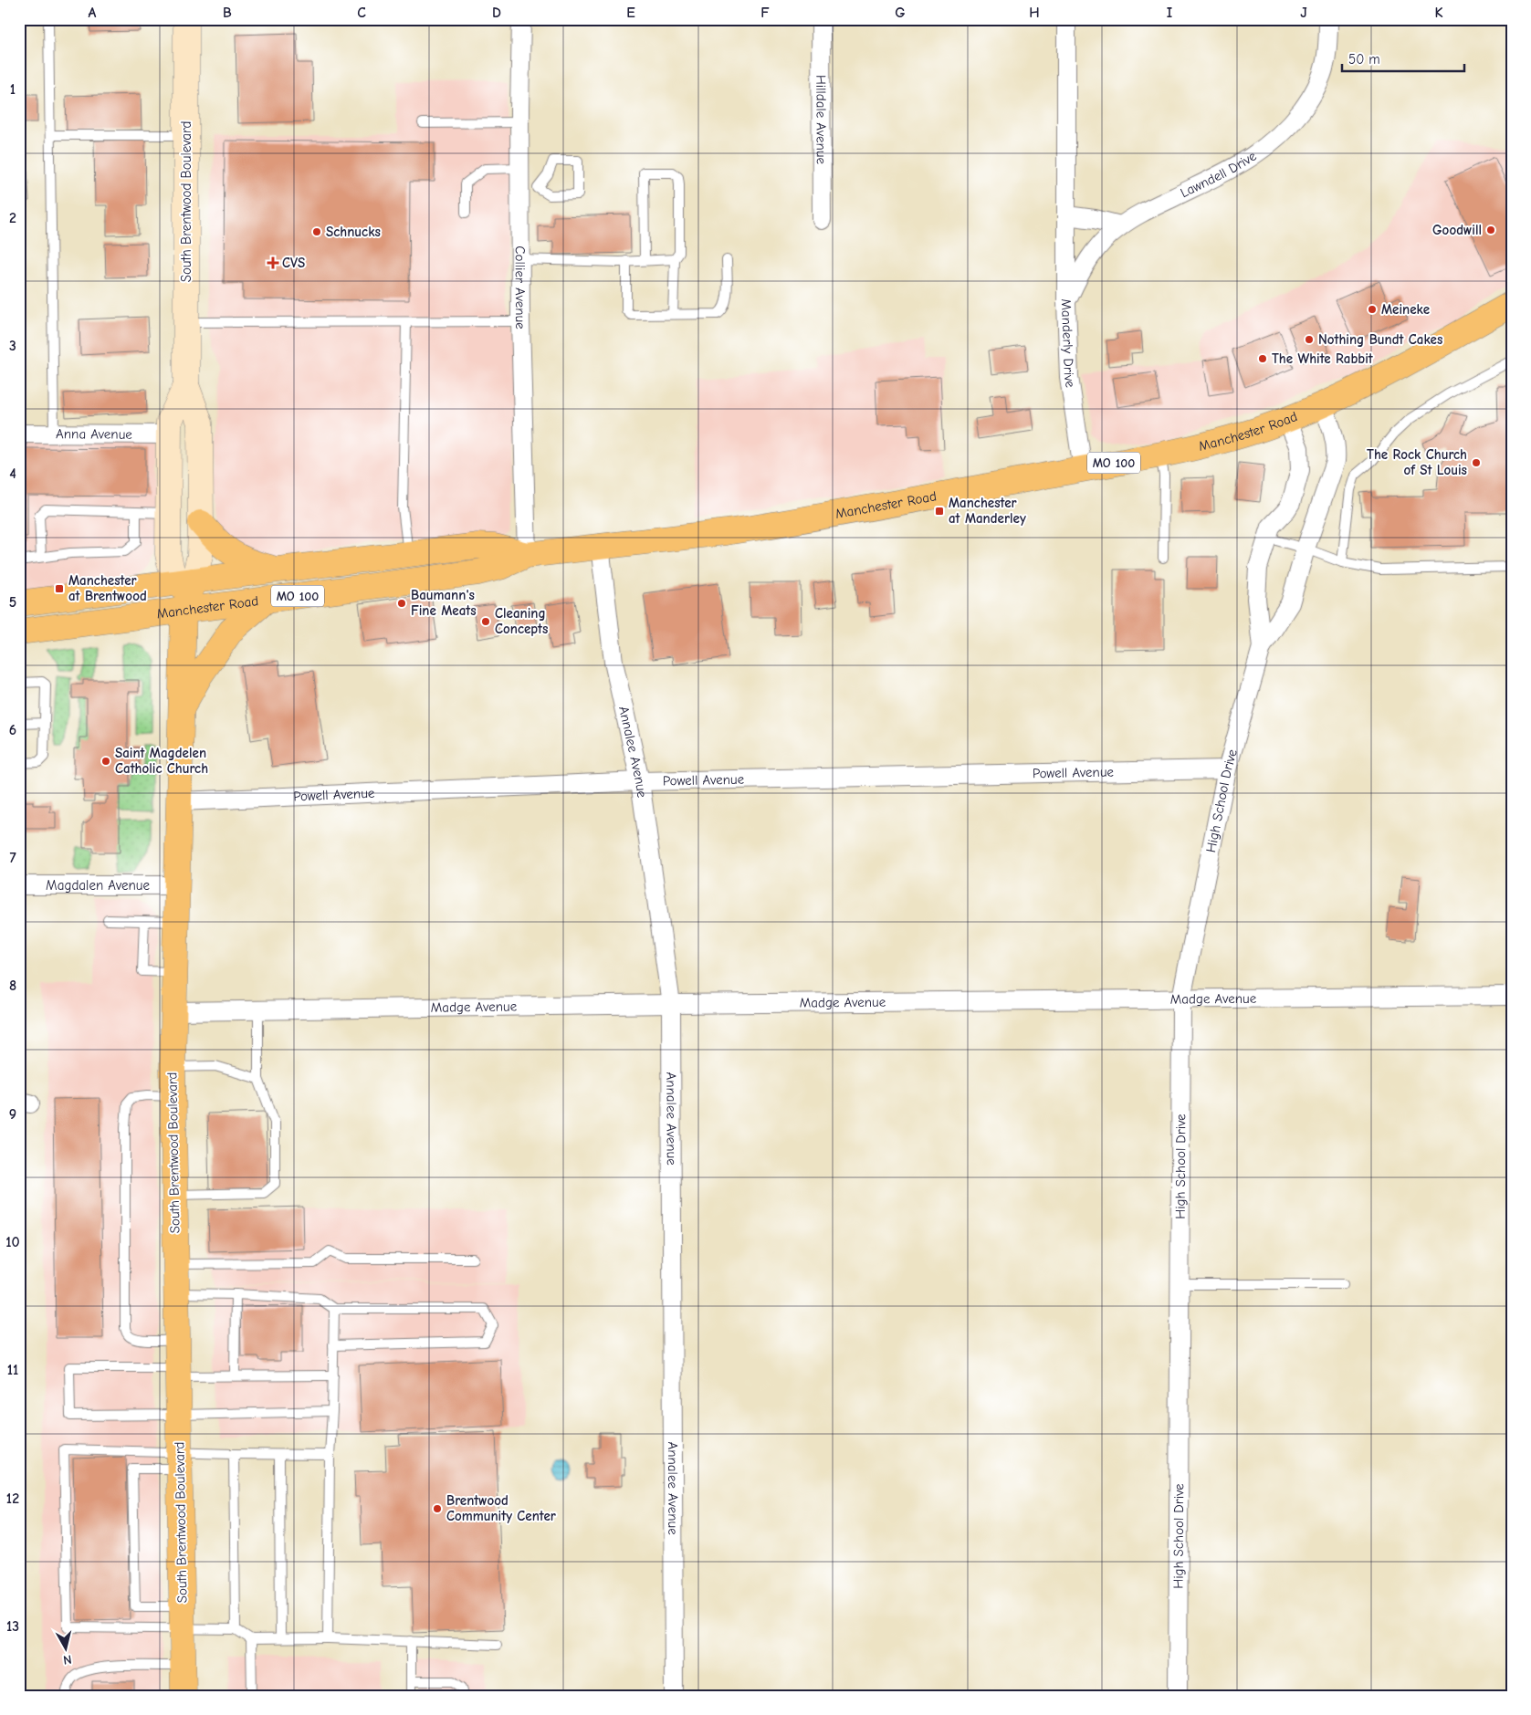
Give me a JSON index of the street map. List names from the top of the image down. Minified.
{"streets":{"main road":["South Brentwood Boulevard","Manchester Road","MO 100"],"street":["Hilldale Avenue","Lawndell Drive","Collier Avenue","Manderly Drive","Anna Avenue","Annalee Avenue","Powell Avenue","High School Drive","Magdalen Avenue","Madge Avenue"]},"crossings":[["Lawndell Drive","Manderly Drive"],["South Brentwood Boulevard","Manchester Road"],["South Brentwood Boulevard","Anna Avenue"],["South Brentwood Boulevard","Powell Avenue"],["South Brentwood Boulevard","Magdalen Avenue"],["South Brentwood Boulevard","Madge Avenue"],["Collier Avenue","Manchester Road"],["Manderly Drive","Manchester Road"],["Manchester Road","Annalee Avenue"],["Manchester Road","High School Drive"],["Annalee Avenue","Powell Avenue"],["Annalee Avenue","Madge Avenue"],["Powell Avenue","High School Drive"],["High School Drive","Madge Avenue"]],"places":{"other":["Goodwill","Schnucks","Meineke","Nothing Bundt Cakes","The White Rabbit","The Rock Church of St Louis","Baumann's Fine Meats","Cleaning Concepts","Saint Magdelen Catholic Church","Brentwood Community Center"],"health":["CVS"],"transit":["Manchester at Manderley","Manchester at Brentwood"]},"scale_bar":"50 m","north":"bottom","grid":{"columns":["A","B","C","D","E","F","G","H","I","J","K"],"rows":["1","2","3","4","5","6","7","8","9","10","11","12","13"]}}
